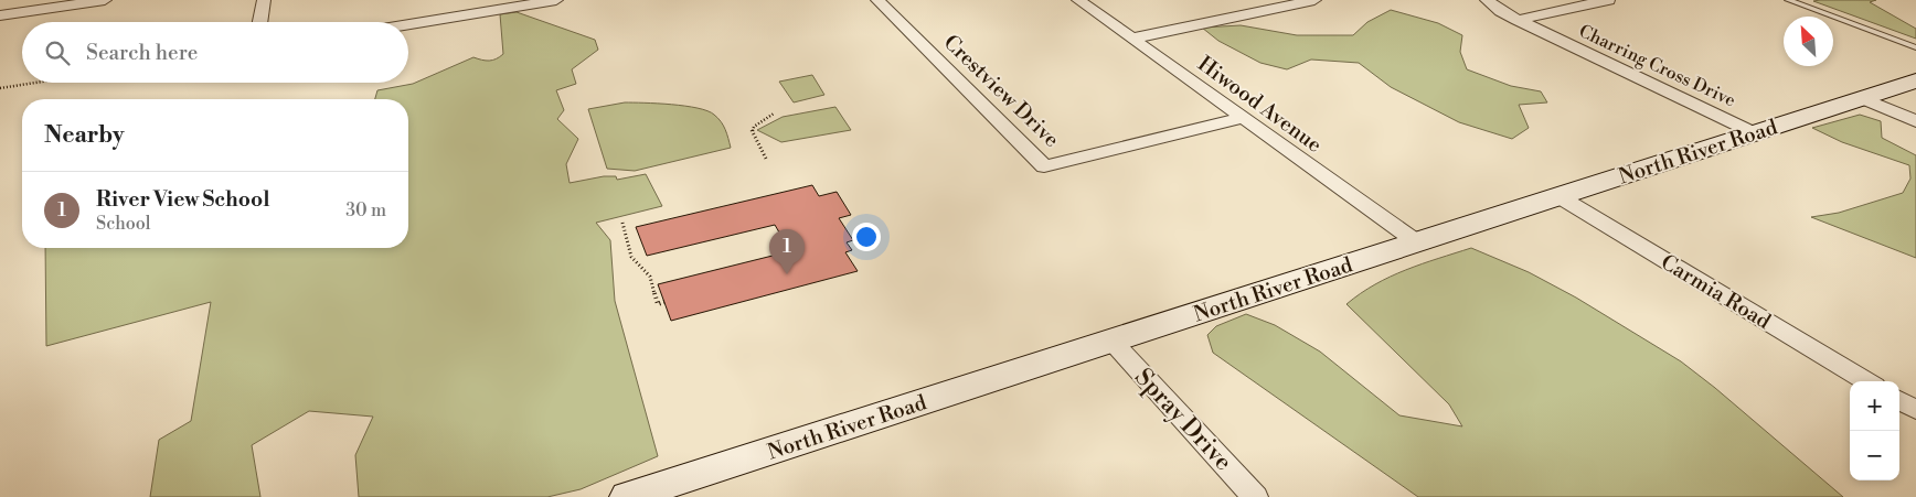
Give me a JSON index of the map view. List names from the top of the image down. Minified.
{"streets":{"street":["Charring Cross Drive","Crestview Drive","Hiwood Avenue","North River Road","Carmia Road","Spray Drive"]},"crossings":[["Charring Cross Drive","North River Road"],["Crestview Drive","Hiwood Avenue"],["Hiwood Avenue","North River Road"],["North River Road","Carmia Road"],["North River Road","Spray Drive"]],"north":"top left","page":{"search":"Search here","heading":"Nearby","list":[{"mark":"1","name":"River View School","note":"School","value":"30 m"}],"pins":"1","map_buttons":["+","−"]}}
